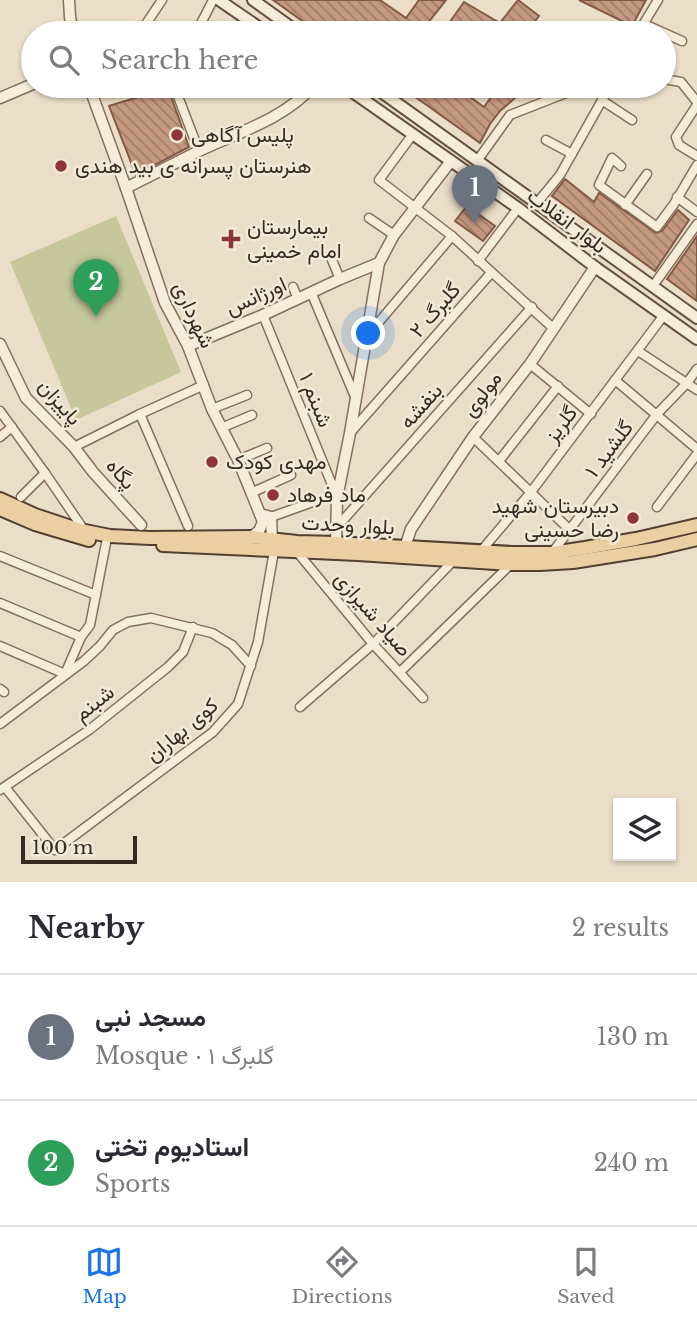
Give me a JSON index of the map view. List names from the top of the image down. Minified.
{"streets":{"main road":["بلوار انقلاب","بلوار وحدت"],"street":["اورژانس","گلبرگ ۲","شهرداری","مولوی","شبنم ۱","پاییزان","بنفشه","گلریز","گلشید ۱","پگاه","صیاد شیرازی","شبنم","کوی بهاران"]},"crossings":[["بلوار انقلاب","مولوی"],["بلوار انقلاب","گلریز"],["اورژانس","شهرداری"],["اورژانس","شبنم ۱"],["شهرداری","بلوار وحدت"],["شهرداری","کوی بهاران"],["مولوی","بلوار وحدت"],["پاییزان","پگاه"],["گلریز","بلوار وحدت"],["گلشید ۱","بلوار وحدت"],["بلوار وحدت","صیاد شیرازی"],["بلوار وحدت","کوی بهاران"],["شبنم","کوی بهاران"]],"places":{"other":["پلیس آگاهی","هنرستان پسرانه ی بید هندی","مهدی کودک","ماد فرهاد","دبیرستان شهید رضا حسینی"],"health":["بیمارستان امام خمینی"]},"scale_bar":"100 m","page":{"search":"Search here","pins":["1","2"],"scale":"100 m","heading":["Nearby","2 results"],"list":[{"mark":"1","name":"مسجد نبی","note":"Mosque · گلبرگ ۱","value":"130 m"},{"mark":"2","name":"استادیوم تختی","note":"Sports","value":"240 m"}],"nav":["Map","Directions","Saved"]}}
